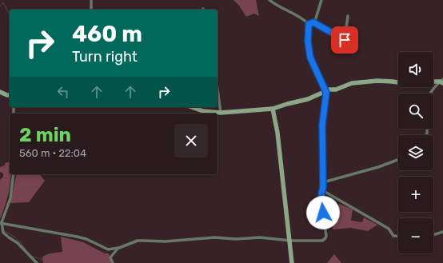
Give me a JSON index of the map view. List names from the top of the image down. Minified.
{"page":{"turn":["460 m","Turn right"],"map_buttons":["+","−"],"heading":["2 min","560 m · 22:04"]}}
